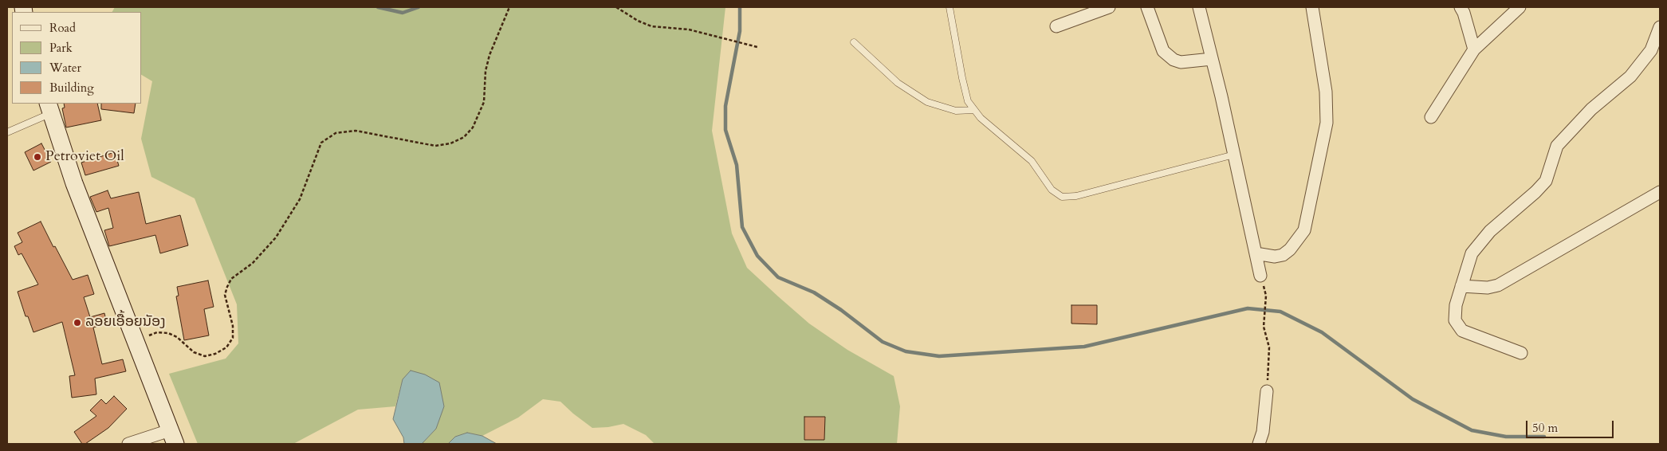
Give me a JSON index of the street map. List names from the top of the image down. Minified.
{"places":["Petroviet Oil","ລອຍເອື້ອຍນັອງ"],"legend":["Road","Park","Water","Building"],"scale_bar":"50 m"}
